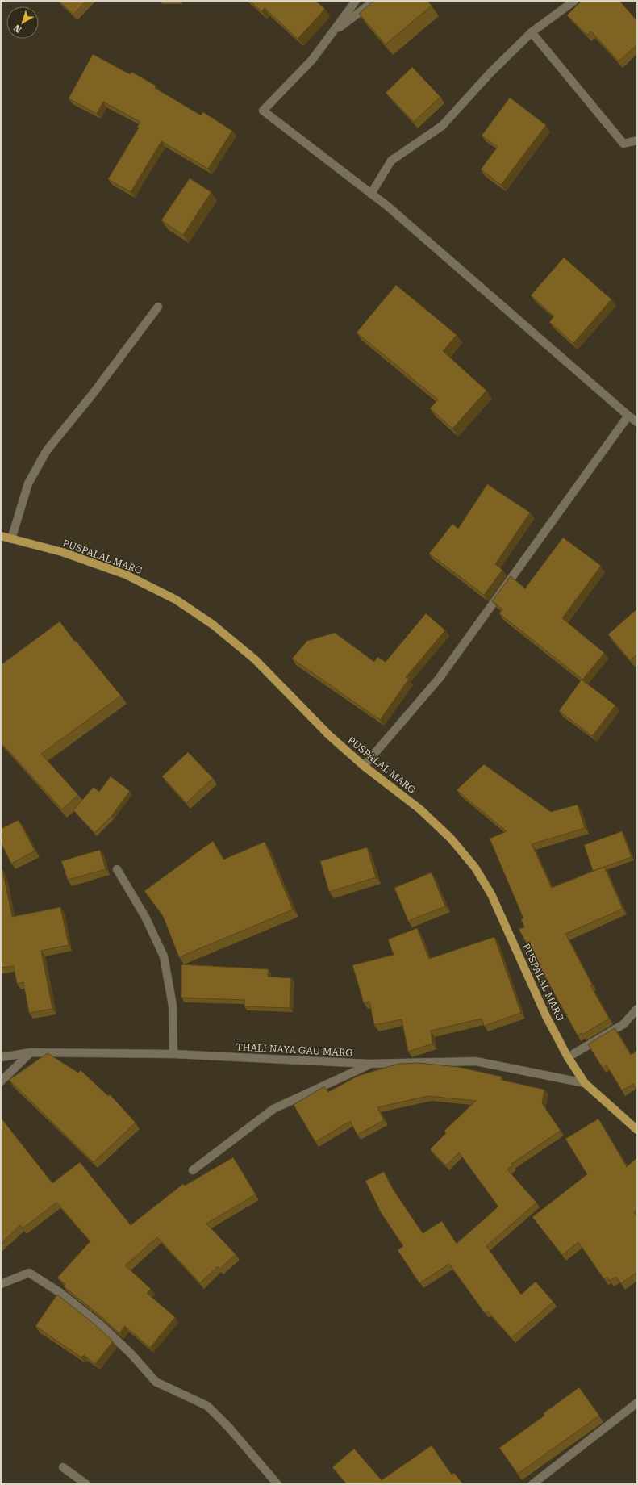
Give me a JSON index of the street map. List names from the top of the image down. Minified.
{"streets":{"main road":["PUSPALAL MARG"],"street":["THALI NAYA GAU MARG"]},"crossings":[["PUSPALAL MARG","THALI NAYA GAU MARG"]],"north":"bottom left"}
